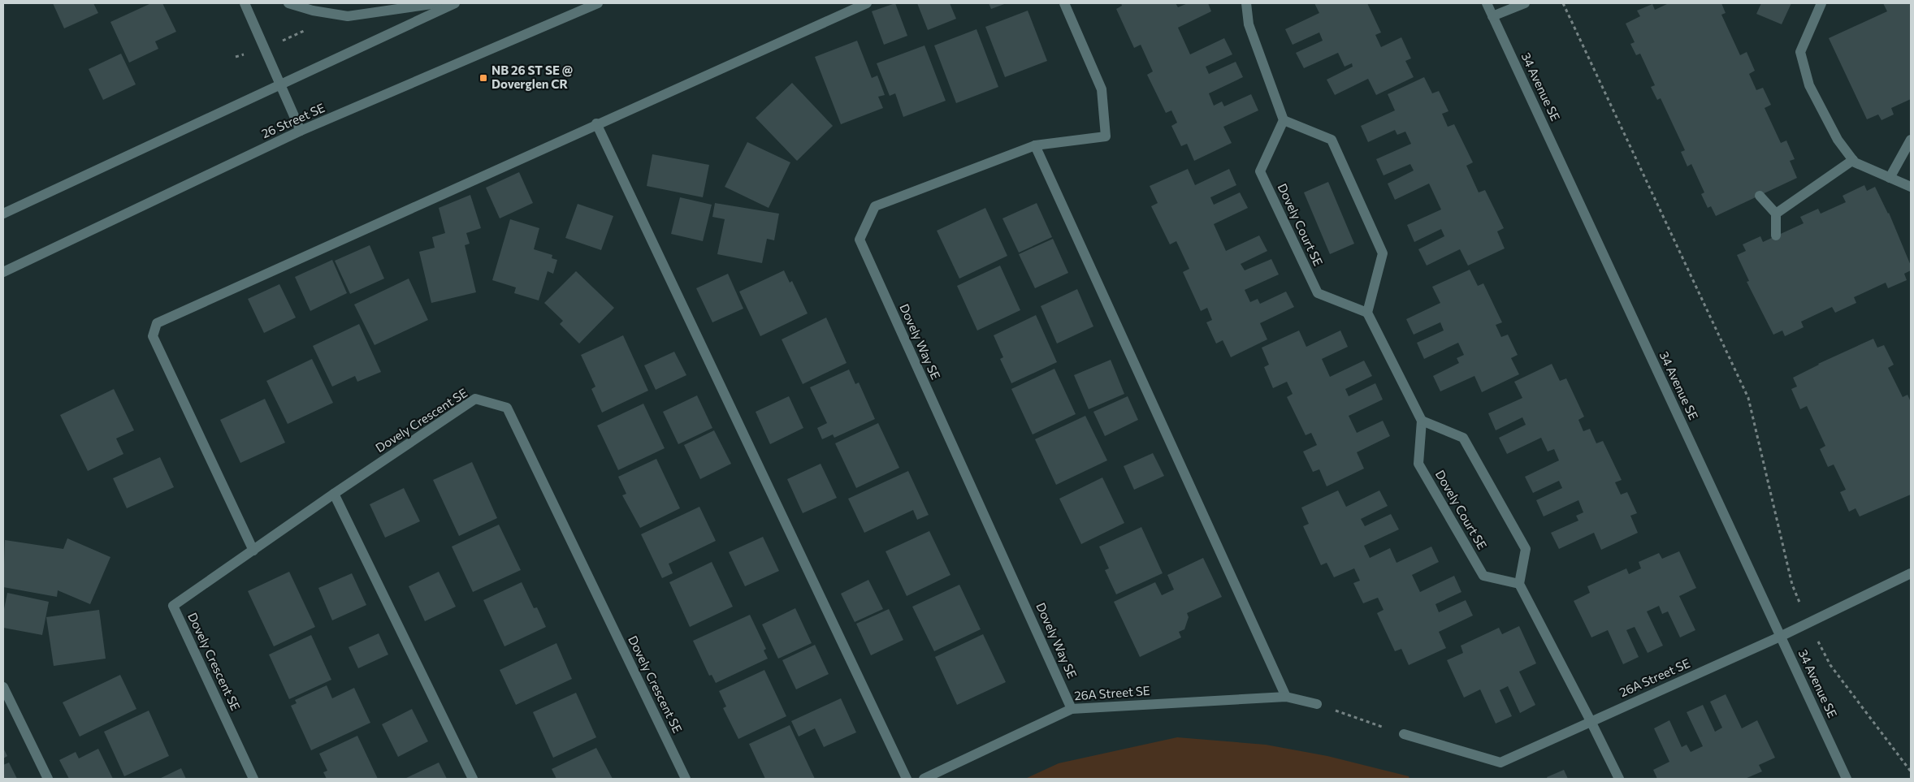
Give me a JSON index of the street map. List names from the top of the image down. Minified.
{"streets":{"street":["34 Avenue SE","26 Street SE","Dovely Court SE","Dovely Way SE","Dovely Crescent SE","26A Street SE"]},"crossings":[["34 Avenue SE","26A Street SE"],["Dovely Way SE","26A Street SE"]],"places":{"transit":["NB 26 ST SE @ Doverglen CR"]}}
